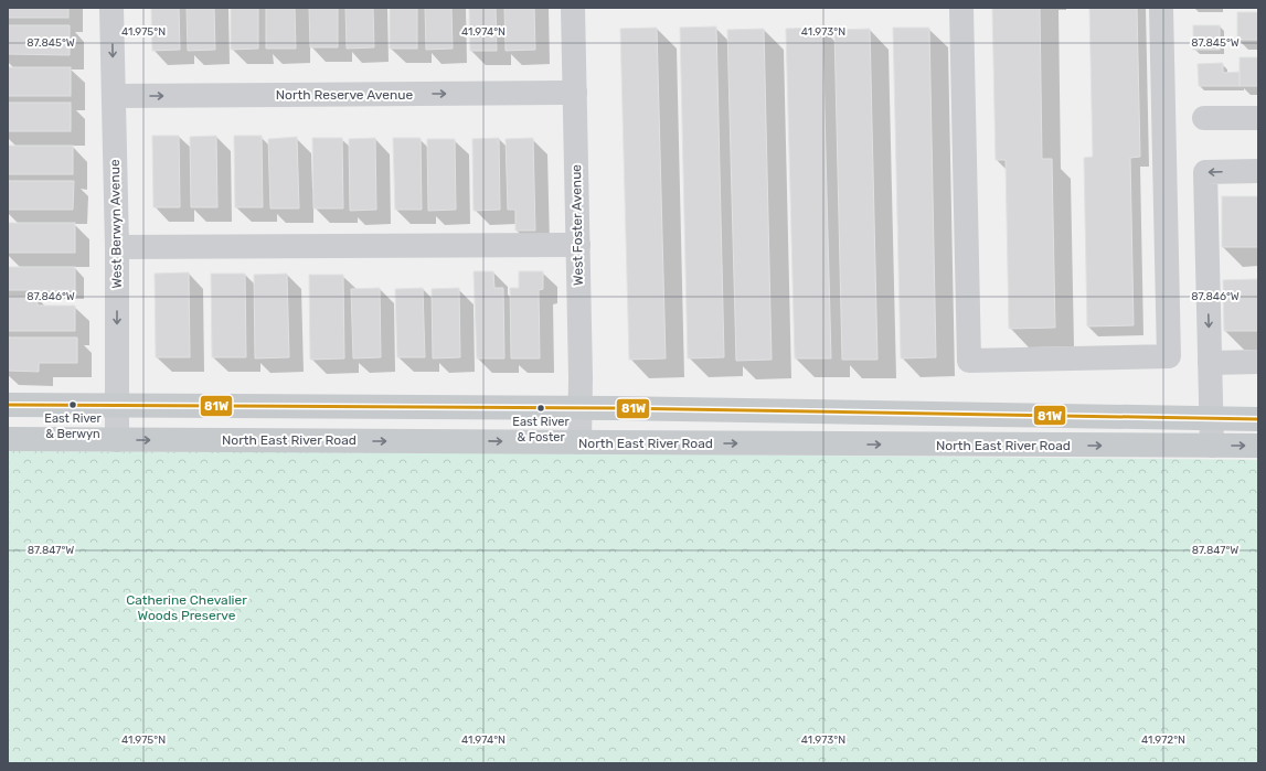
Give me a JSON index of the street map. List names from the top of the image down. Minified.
{"streets":{"main road":["North East River Road"],"street":["North Reserve Avenue","West Berwyn Avenue","West Foster Avenue"]},"crossings":[["North Reserve Avenue","West Berwyn Avenue"],["North Reserve Avenue","West Foster Avenue"],["West Berwyn Avenue","North East River Road"],["West Foster Avenue","North East River Road"]],"one_way":["West Berwyn Avenue"],"parks":["Catherine Chevalier Woods Preserve"],"places":["East River & Berwyn","East River & Foster"],"lines":["transit line 81W"],"coordinates":["41.975°N","41.974°N","41.973°N","87.845°W","87.846°W","87.847°W","41.972°N"]}
